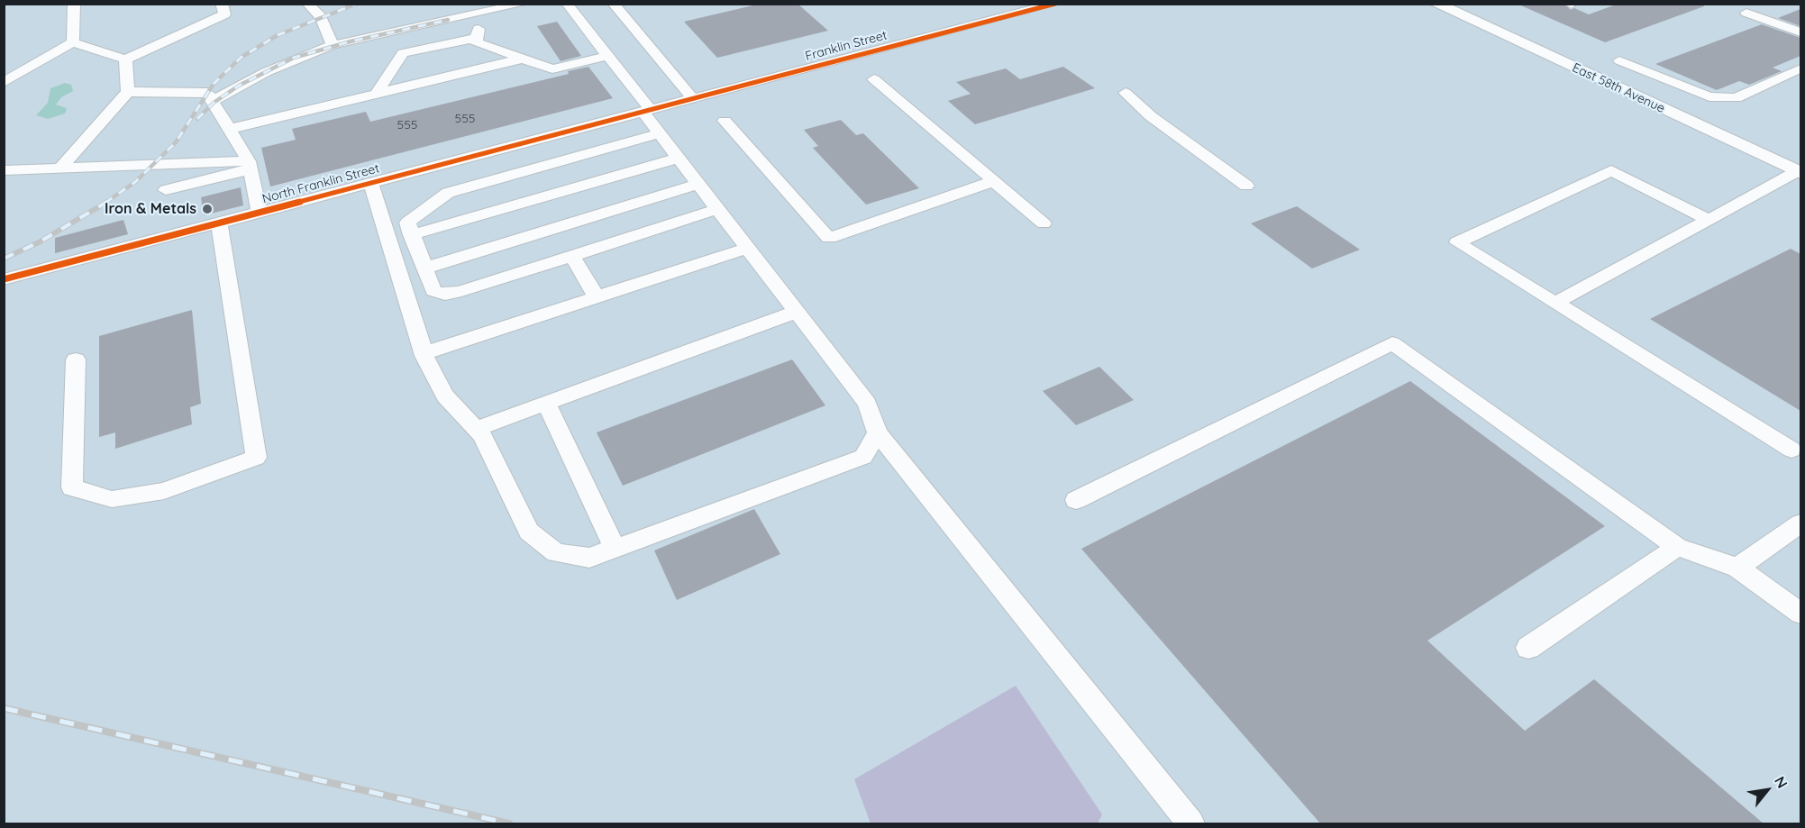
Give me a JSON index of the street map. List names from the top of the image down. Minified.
{"streets":{"main road":["East 58th Avenue"],"street":["Franklin Street","North Franklin Street"]},"crossings":[["Franklin Street","North Franklin Street"]],"places":["Iron & Metals"],"house_numbers":["555","555"],"north":"top right"}
